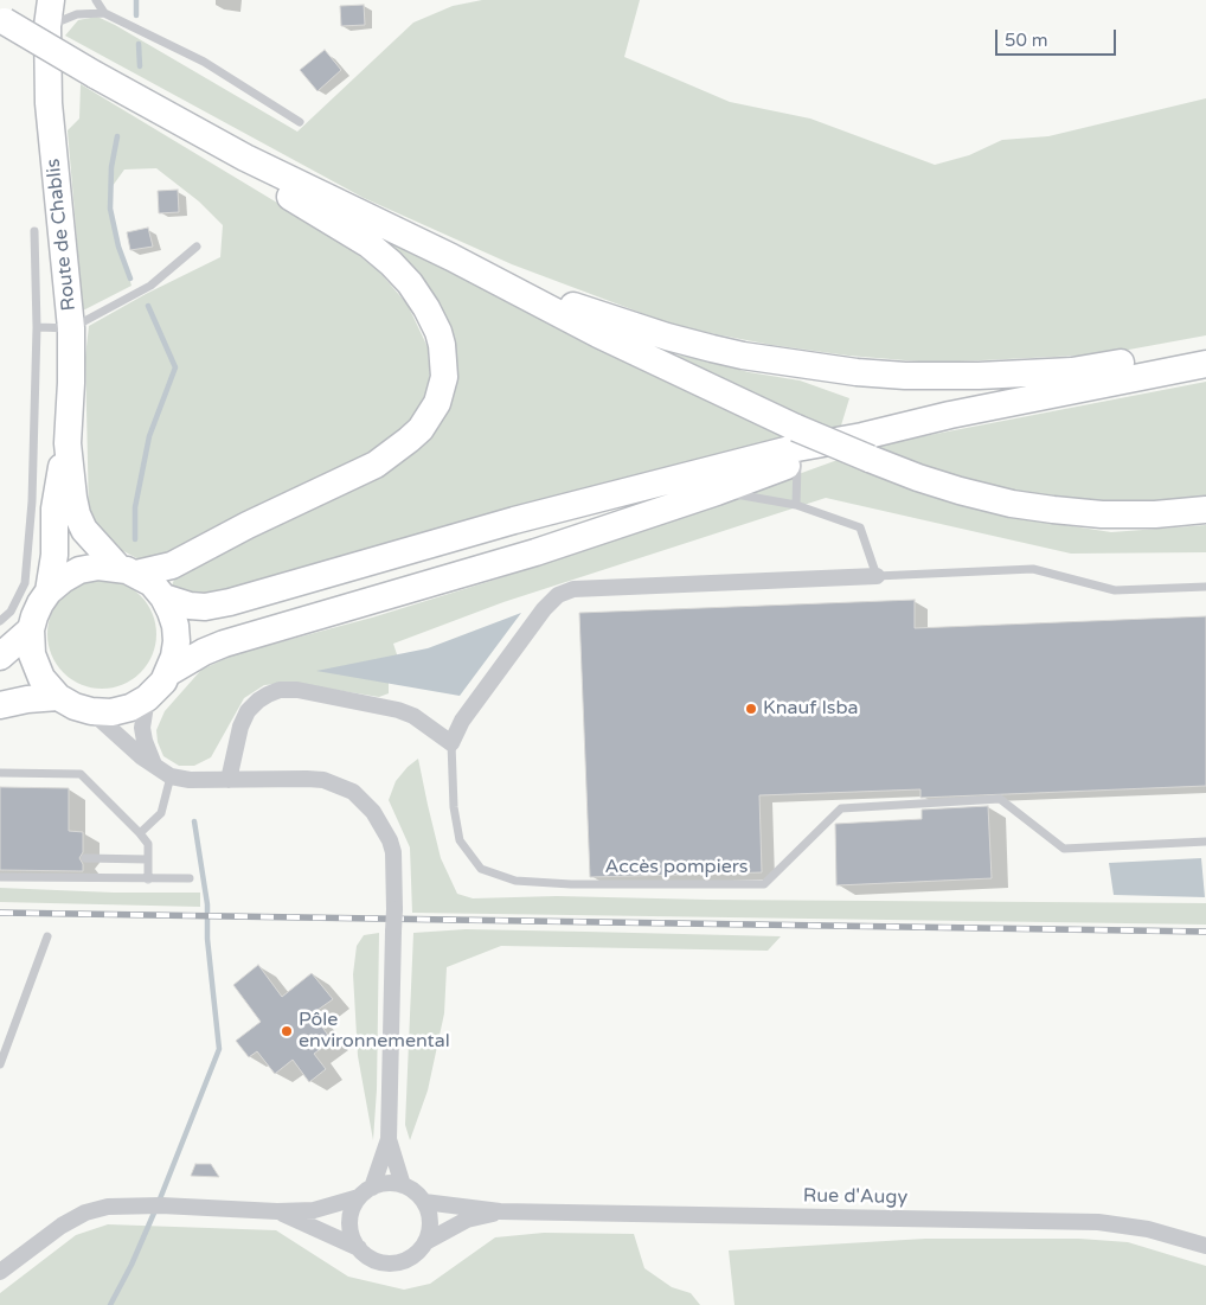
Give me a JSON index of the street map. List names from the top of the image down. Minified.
{"streets":{"main road":["Route de Chablis"],"street":["Rue d'Augy"],"lane":["Accès pompiers"]},"places":["Knauf Isba","Pôle environnemental"],"scale_bar":"50 m"}
